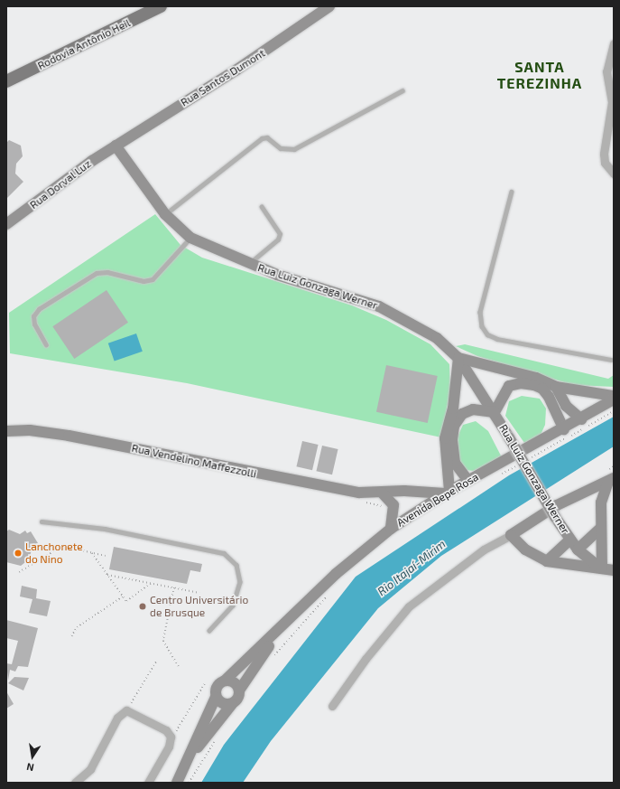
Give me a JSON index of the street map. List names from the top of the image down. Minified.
{"streets":{"main road":["Rodovia Antônio Heil","Rua Santos Dumont","Rua Dorval Luz","Rua Luiz Gonzaga Werner","Rua Vendelino Maffezzolli","Avenida Bepe Rosa"]},"crossings":[["Rua Santos Dumont","Rua Dorval Luz"],["Rua Santos Dumont","Rua Luiz Gonzaga Werner"],["Rua Dorval Luz","Rua Luiz Gonzaga Werner"],["Rua Vendelino Maffezzolli","Avenida Bepe Rosa"]],"districts":["SANTA TEREZINHA"],"water":["Rio Itajaí-Mirim"],"places":["Lanchonete do Nino","Centro Universitário de Brusque"],"north":"bottom"}
